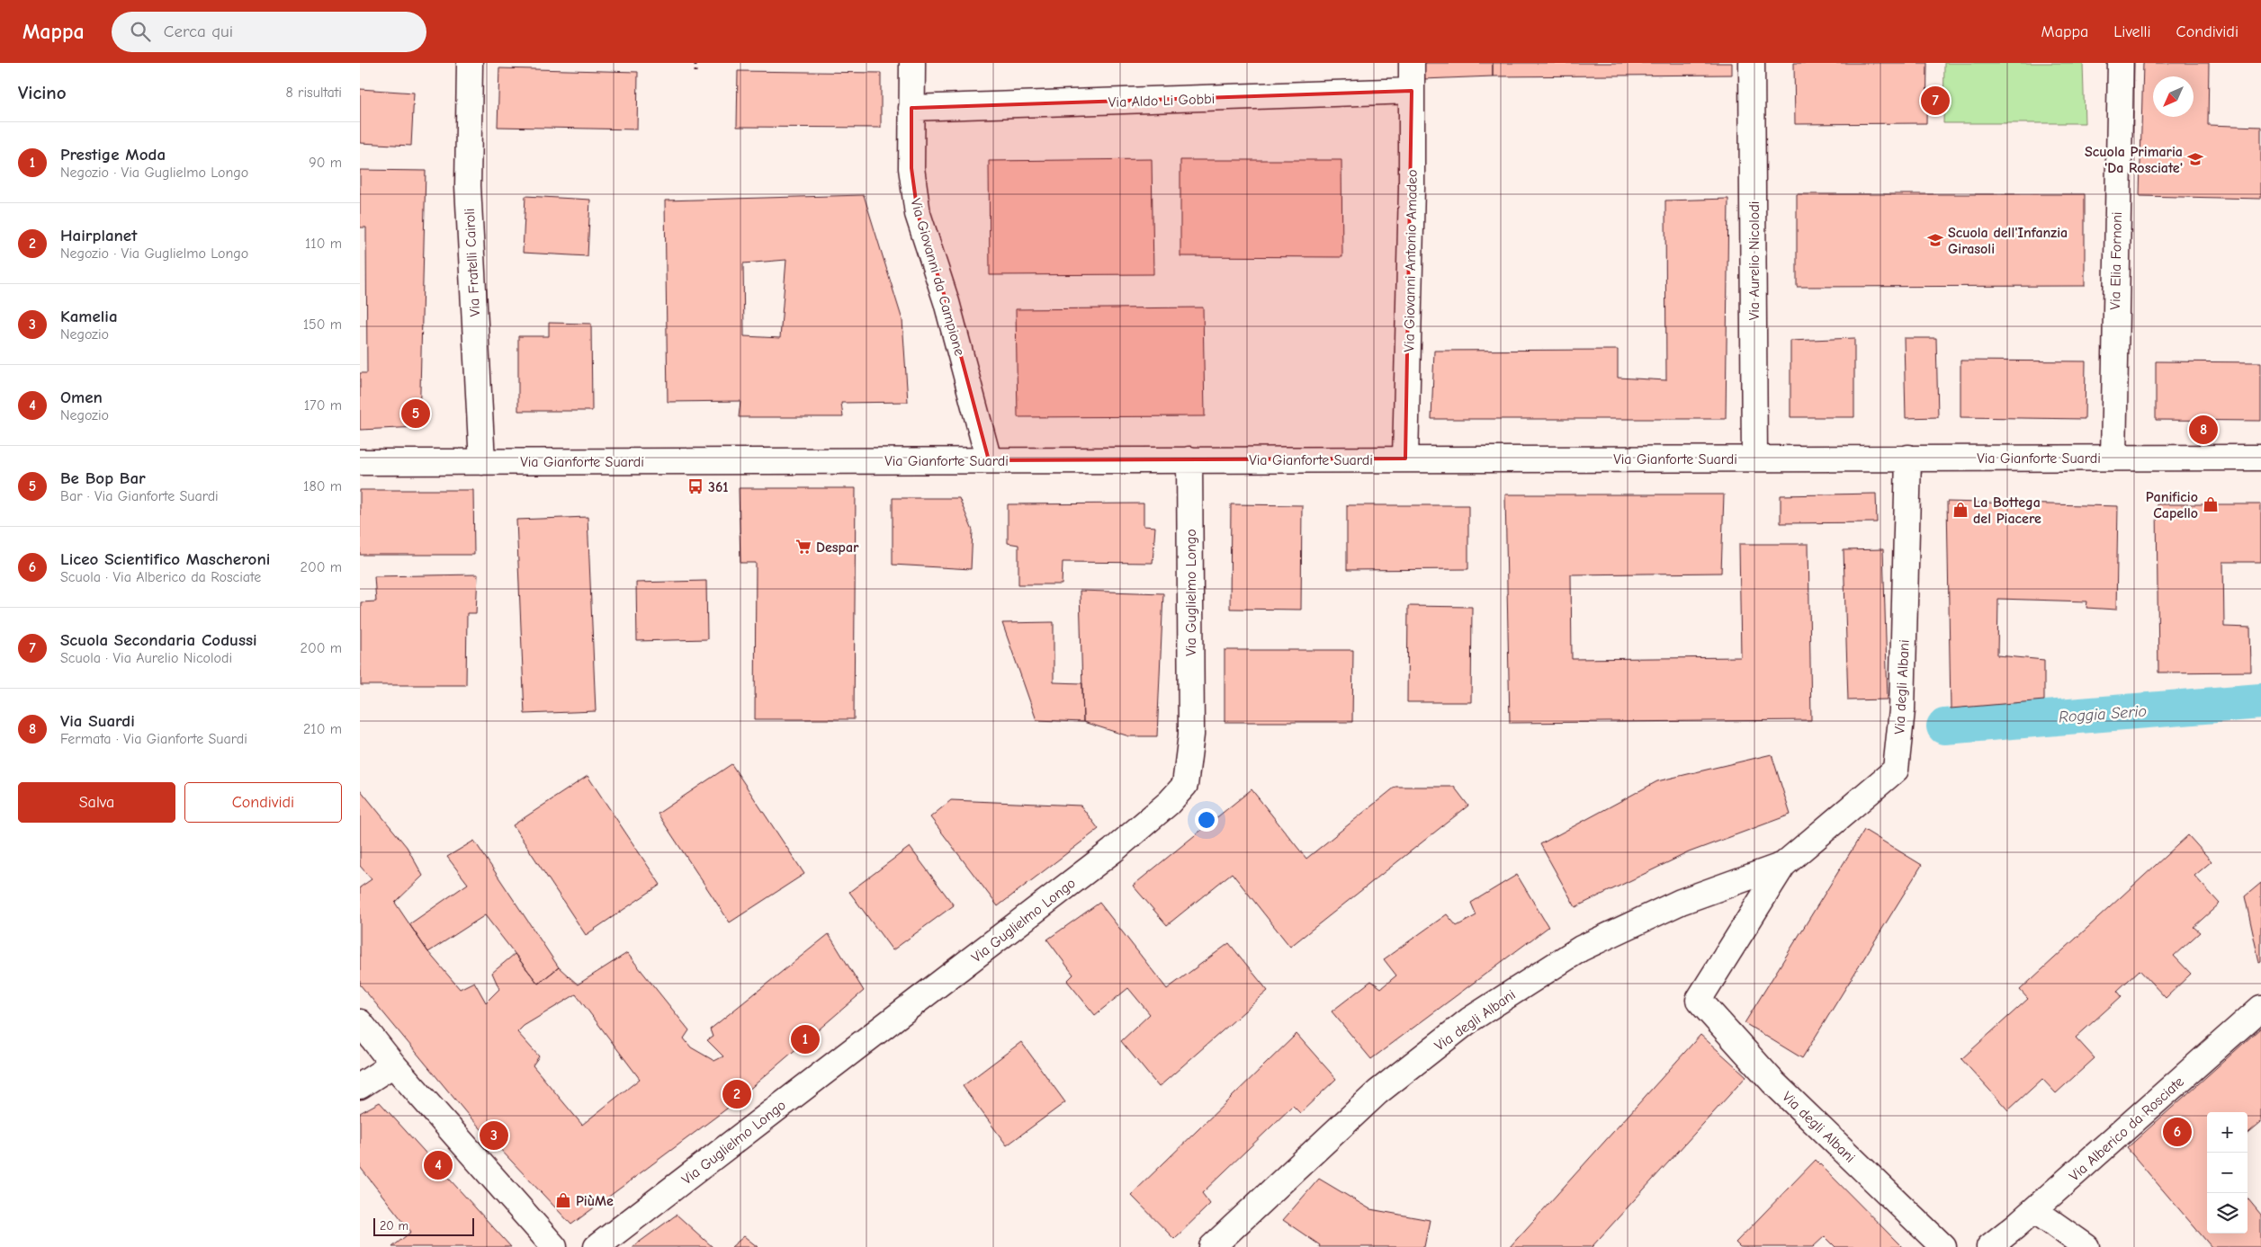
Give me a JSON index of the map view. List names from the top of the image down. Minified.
{"streets":{"street":["Via Aldo Li Gobbi","Via Giovanni Antonio Amadeo","Via Aurelio Nicolodi","Via Elia Fornoni","Via Fratelli Cairoli","Via Giovanni da Campione","Via Gianforte Suardi","Via Guglielmo Longo","Via degli Albani","Via Alberico da Rosciate"]},"crossings":[["Via Aldo Li Gobbi","Via Giovanni Antonio Amadeo"],["Via Aldo Li Gobbi","Via Giovanni da Campione"],["Via Giovanni Antonio Amadeo","Via Gianforte Suardi"],["Via Aurelio Nicolodi","Via Gianforte Suardi"],["Via Elia Fornoni","Via Gianforte Suardi"],["Via Fratelli Cairoli","Via Gianforte Suardi"],["Via Giovanni da Campione","Via Gianforte Suardi"],["Via Gianforte Suardi","Via Guglielmo Longo"],["Via Gianforte Suardi","Via degli Albani"]],"water":["Roggia Serio"],"places":{"school or university":["Scuola Primaria 'Da Rosciate'","Scuola dell'Infanzia Girasoli"],"bus stop":["361"],"shop":["Panificio Capello","La Bottega del Piacere","PiùMe"],"supermarket":["Despar"]},"scale_bar":"20 m","north":"bottom left","page":{"header":"Mappa","search":"Cerca qui","nav":["Mappa","Livelli","Condividi"],"heading":["Vicino","8 risultati"],"pins":["7","5","8","1","2","6","3","4"],"list":[{"mark":"1","name":"Prestige Moda","note":"Negozio · Via Guglielmo Longo","value":"90 m"},{"mark":"2","name":"Hairplanet","note":"Negozio · Via Guglielmo Longo","value":"110 m"},{"mark":"3","name":"Kamelia","note":"Negozio","value":"150 m"},{"mark":"4","name":"Omen","note":"Negozio","value":"170 m"},{"mark":"5","name":"Be Bop Bar","note":"Bar · Via Gianforte Suardi","value":"180 m"},{"mark":"6","name":"Liceo Scientifico Mascheroni","note":"Scuola · Via Alberico da Rosciate","value":"200 m"},{"mark":"7","name":"Scuola Secondaria Codussi","note":"Scuola · Via Aurelio Nicolodi","value":"200 m"},{"mark":"8","name":"Via Suardi","note":"Fermata · Via Gianforte Suardi","value":"210 m"}],"buttons":["Salva","Condividi"],"map_buttons":["+","−"],"scale":"20 m"}}
